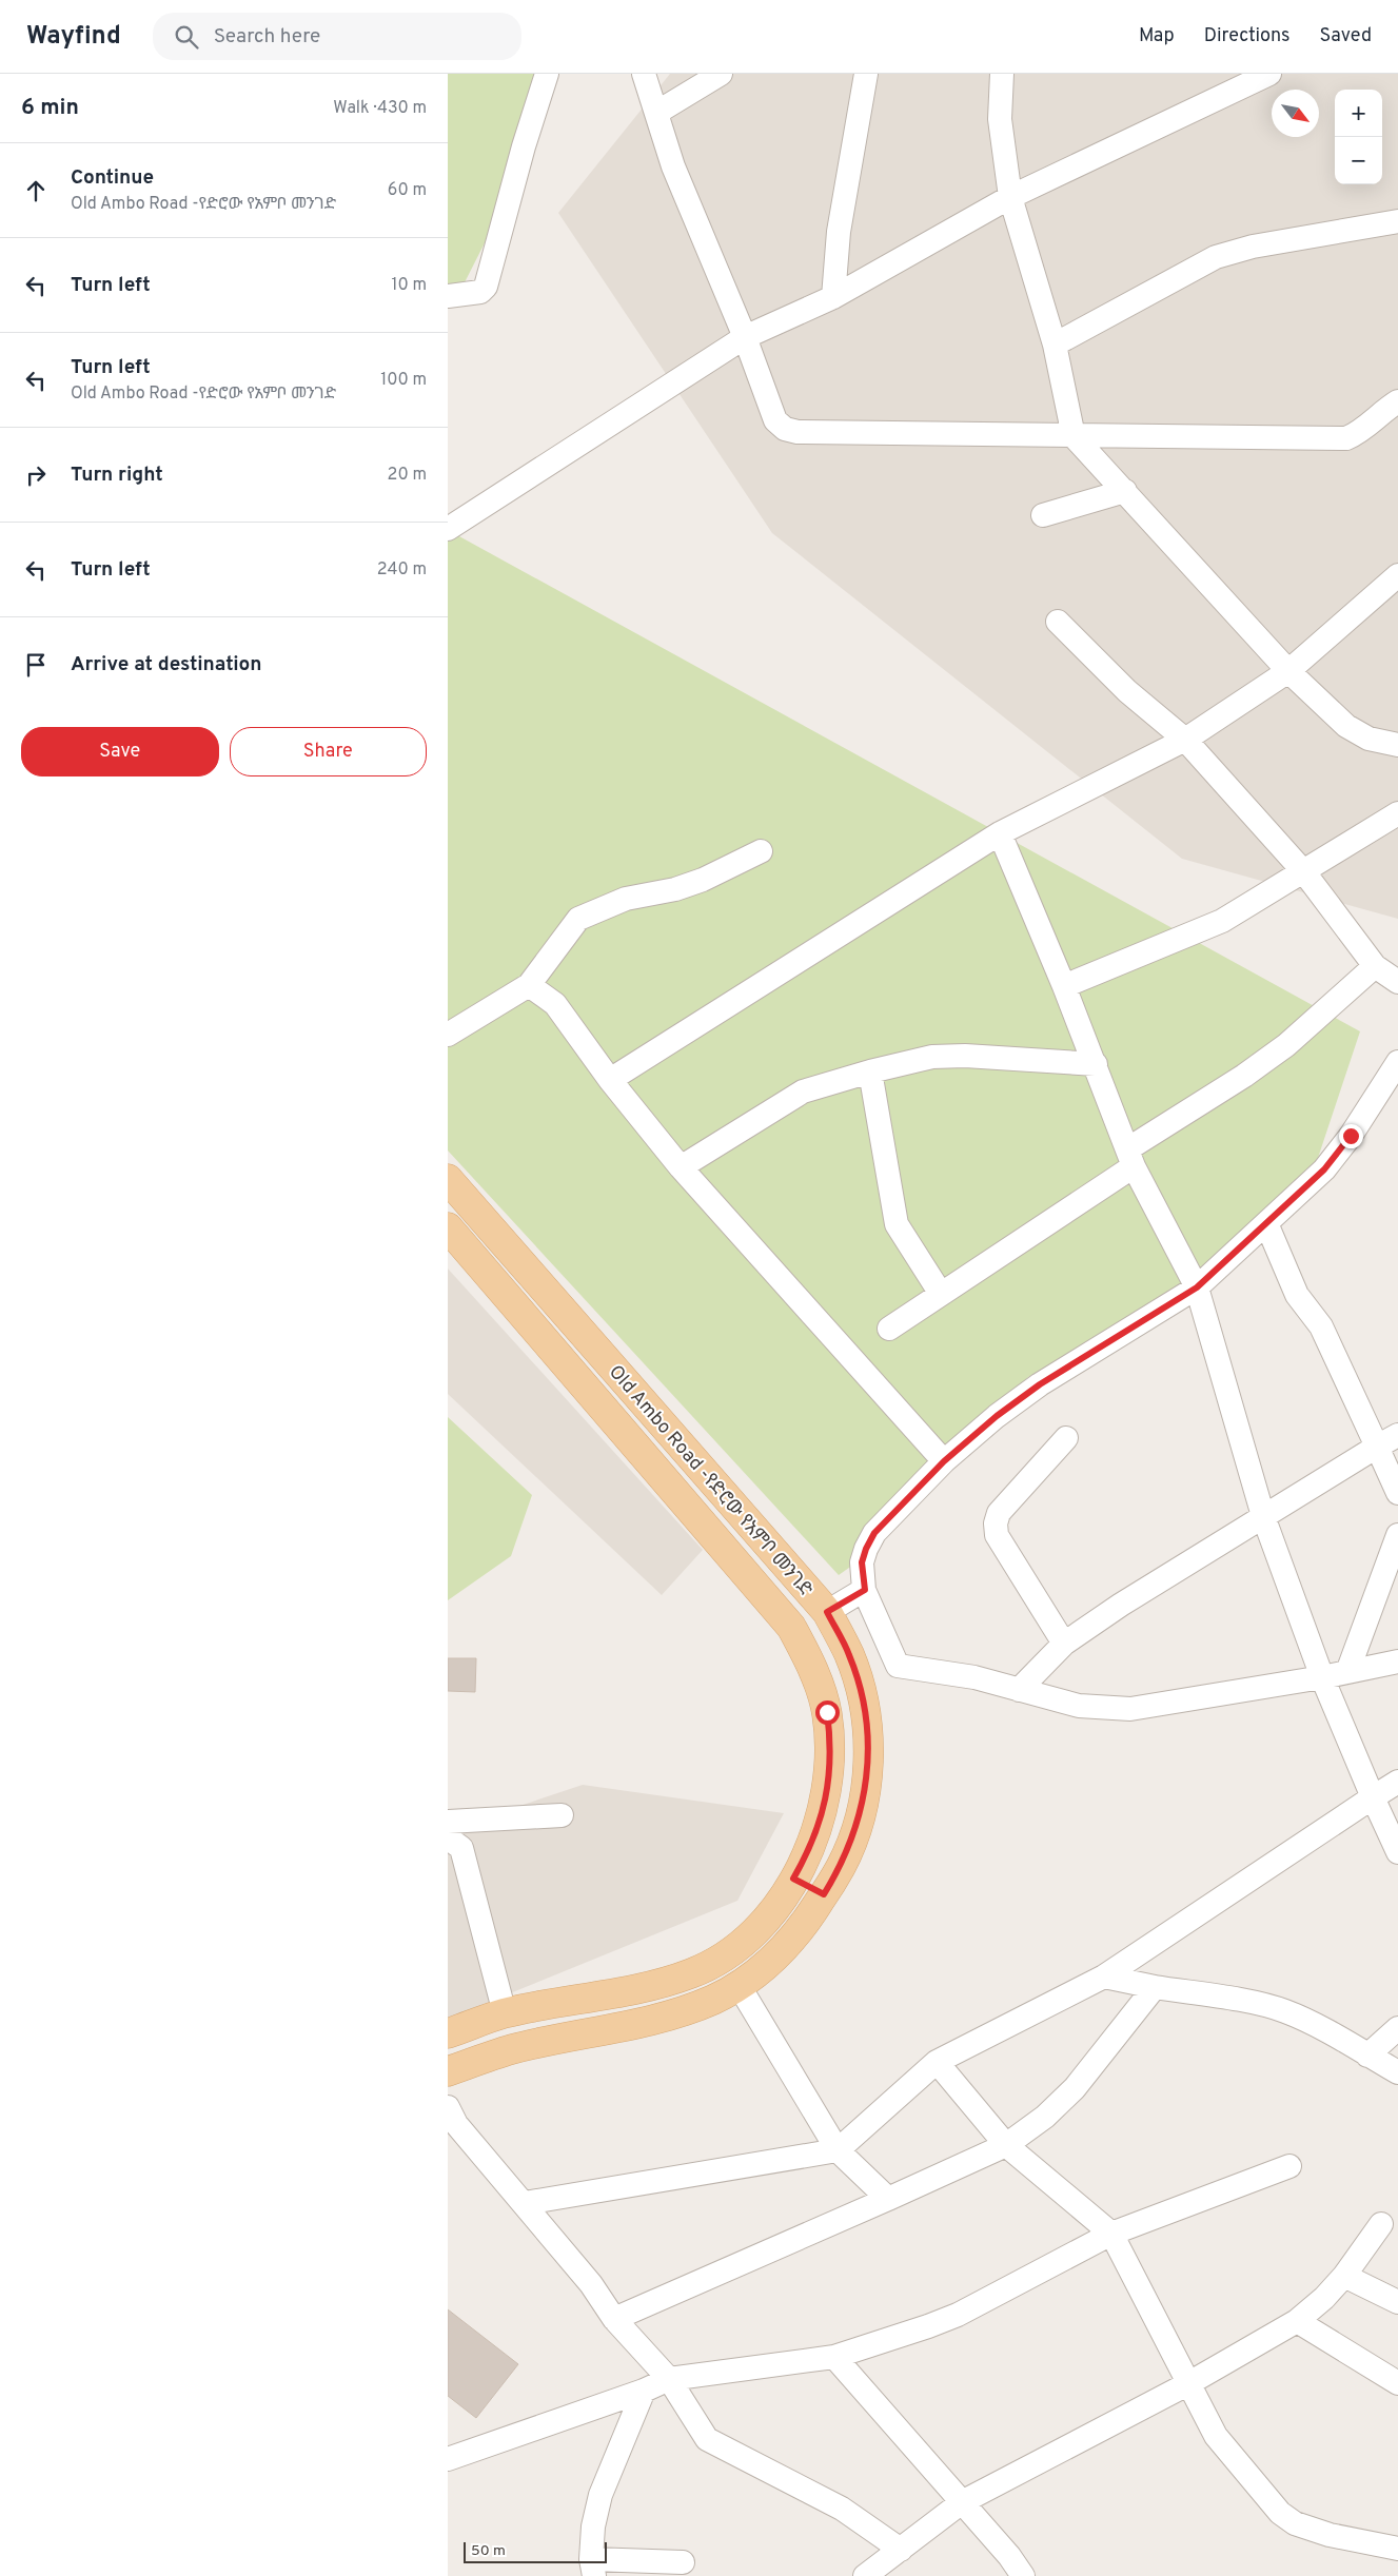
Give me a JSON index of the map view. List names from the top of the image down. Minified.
{"streets":{"main road":["Old Ambo Road -የድሮው የአምቦ መንገድ"]},"scale_bar":"50 m","north":"bottom right","page":{"header":"Wayfind","search":"Search here","nav":["Map","Directions","Saved"],"heading":["6 min","Walk · 430 m"],"map_buttons":["+","−"],"list":[["Continue","Old Ambo Road -የድሮው የአምቦ መንገድ","60 m"],["Turn left","10 m"],["Turn left","Old Ambo Road -የድሮው የአምቦ መንገድ","100 m"],["Turn right","20 m"],["Turn left","240 m"],"Arrive at destination"],"buttons":["Save","Share"],"scale":"50 m"}}
